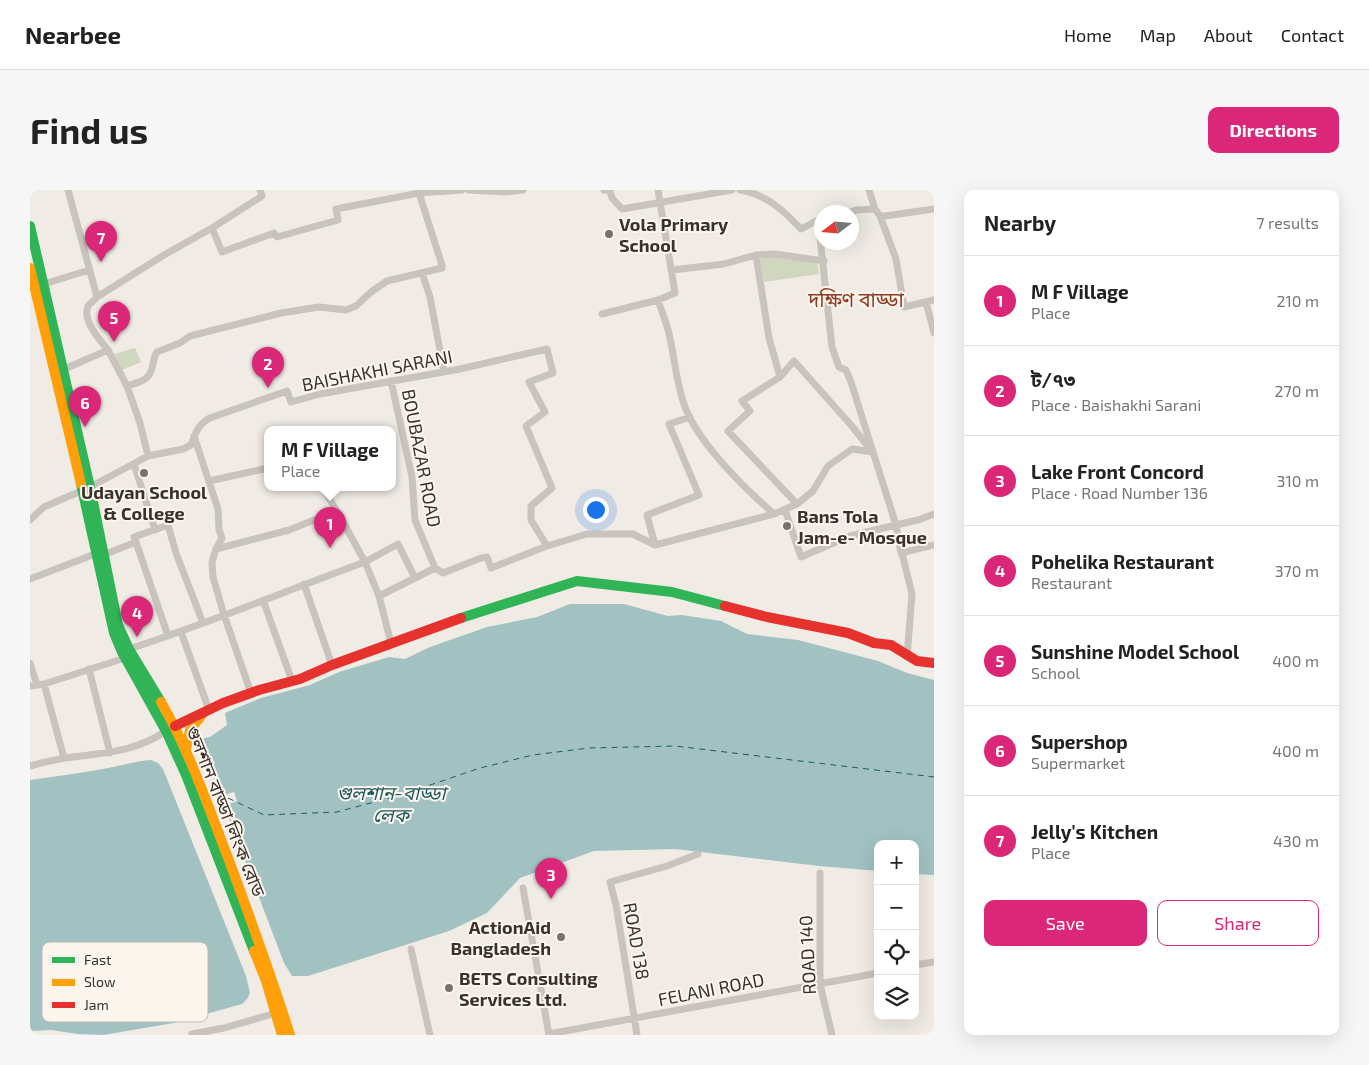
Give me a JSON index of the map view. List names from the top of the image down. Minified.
{"streets":{"main road":["গুলশান বাড্ডা লিংক রোড"],"street":["BAISHAKHI SARANI","BOUBAZAR ROAD","ROAD 138","ROAD 140","FELANI ROAD"]},"crossings":[["BAISHAKHI SARANI","BOUBAZAR ROAD"],["ROAD 138","FELANI ROAD"],["ROAD 140","FELANI ROAD"]],"districts":["দক্ষিণ বাড্ডা"],"water":["গুলশান-বাড্ডা লেক"],"places":["Vola Primary School","Udayan School & College","Bans Tola Jam-e- Mosque","ActionAid Bangladesh","BETS Consulting Services Ltd."],"legend":["Fast","Slow","Jam"],"north":"left","page":{"header":"Nearbee","nav":["Home","Map","About","Contact"],"buttons":["Directions",["Save","Share"]],"title":"Find us","heading":["Nearby","7 results"],"pins":["7","5","2","6","1","4","3"],"list":[{"mark":"1","name":"M F Village","note":"Place","value":"210 m"},{"mark":"2","name":"ট/৭৩","note":"Place · Baishakhi Sarani","value":"270 m"},{"mark":"3","name":"Lake Front Concord","note":"Place · Road Number 136","value":"310 m"},{"mark":"4","name":"Pohelika Restaurant","note":"Restaurant","value":"370 m"},{"mark":"5","name":"Sunshine Model School","note":"School","value":"400 m"},{"mark":"6","name":"Supershop","note":"Supermarket","value":"400 m"},{"mark":"7","name":"Jelly's Kitchen","note":"Place","value":"430 m"}],"popup":["M F Village","Place"],"map_buttons":["+","−"]}}
